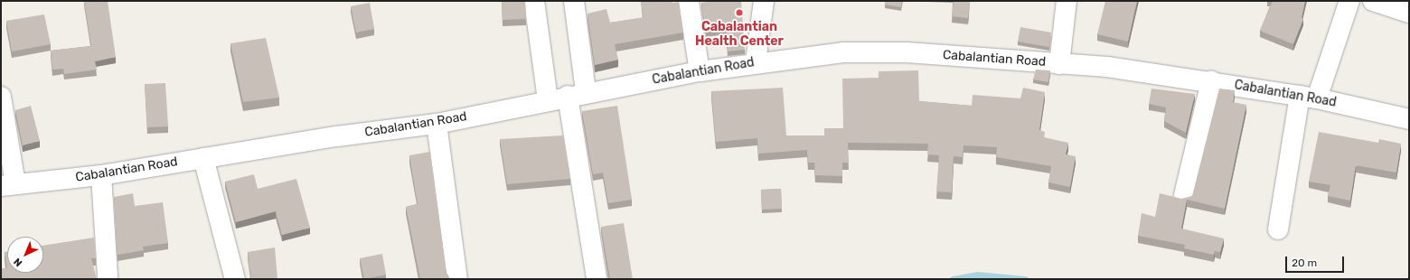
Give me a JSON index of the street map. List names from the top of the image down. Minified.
{"streets":{"street":["Cabalantian Road"]},"places":["Cabalantian Health Center"],"scale_bar":"20 m","north":"bottom left"}
